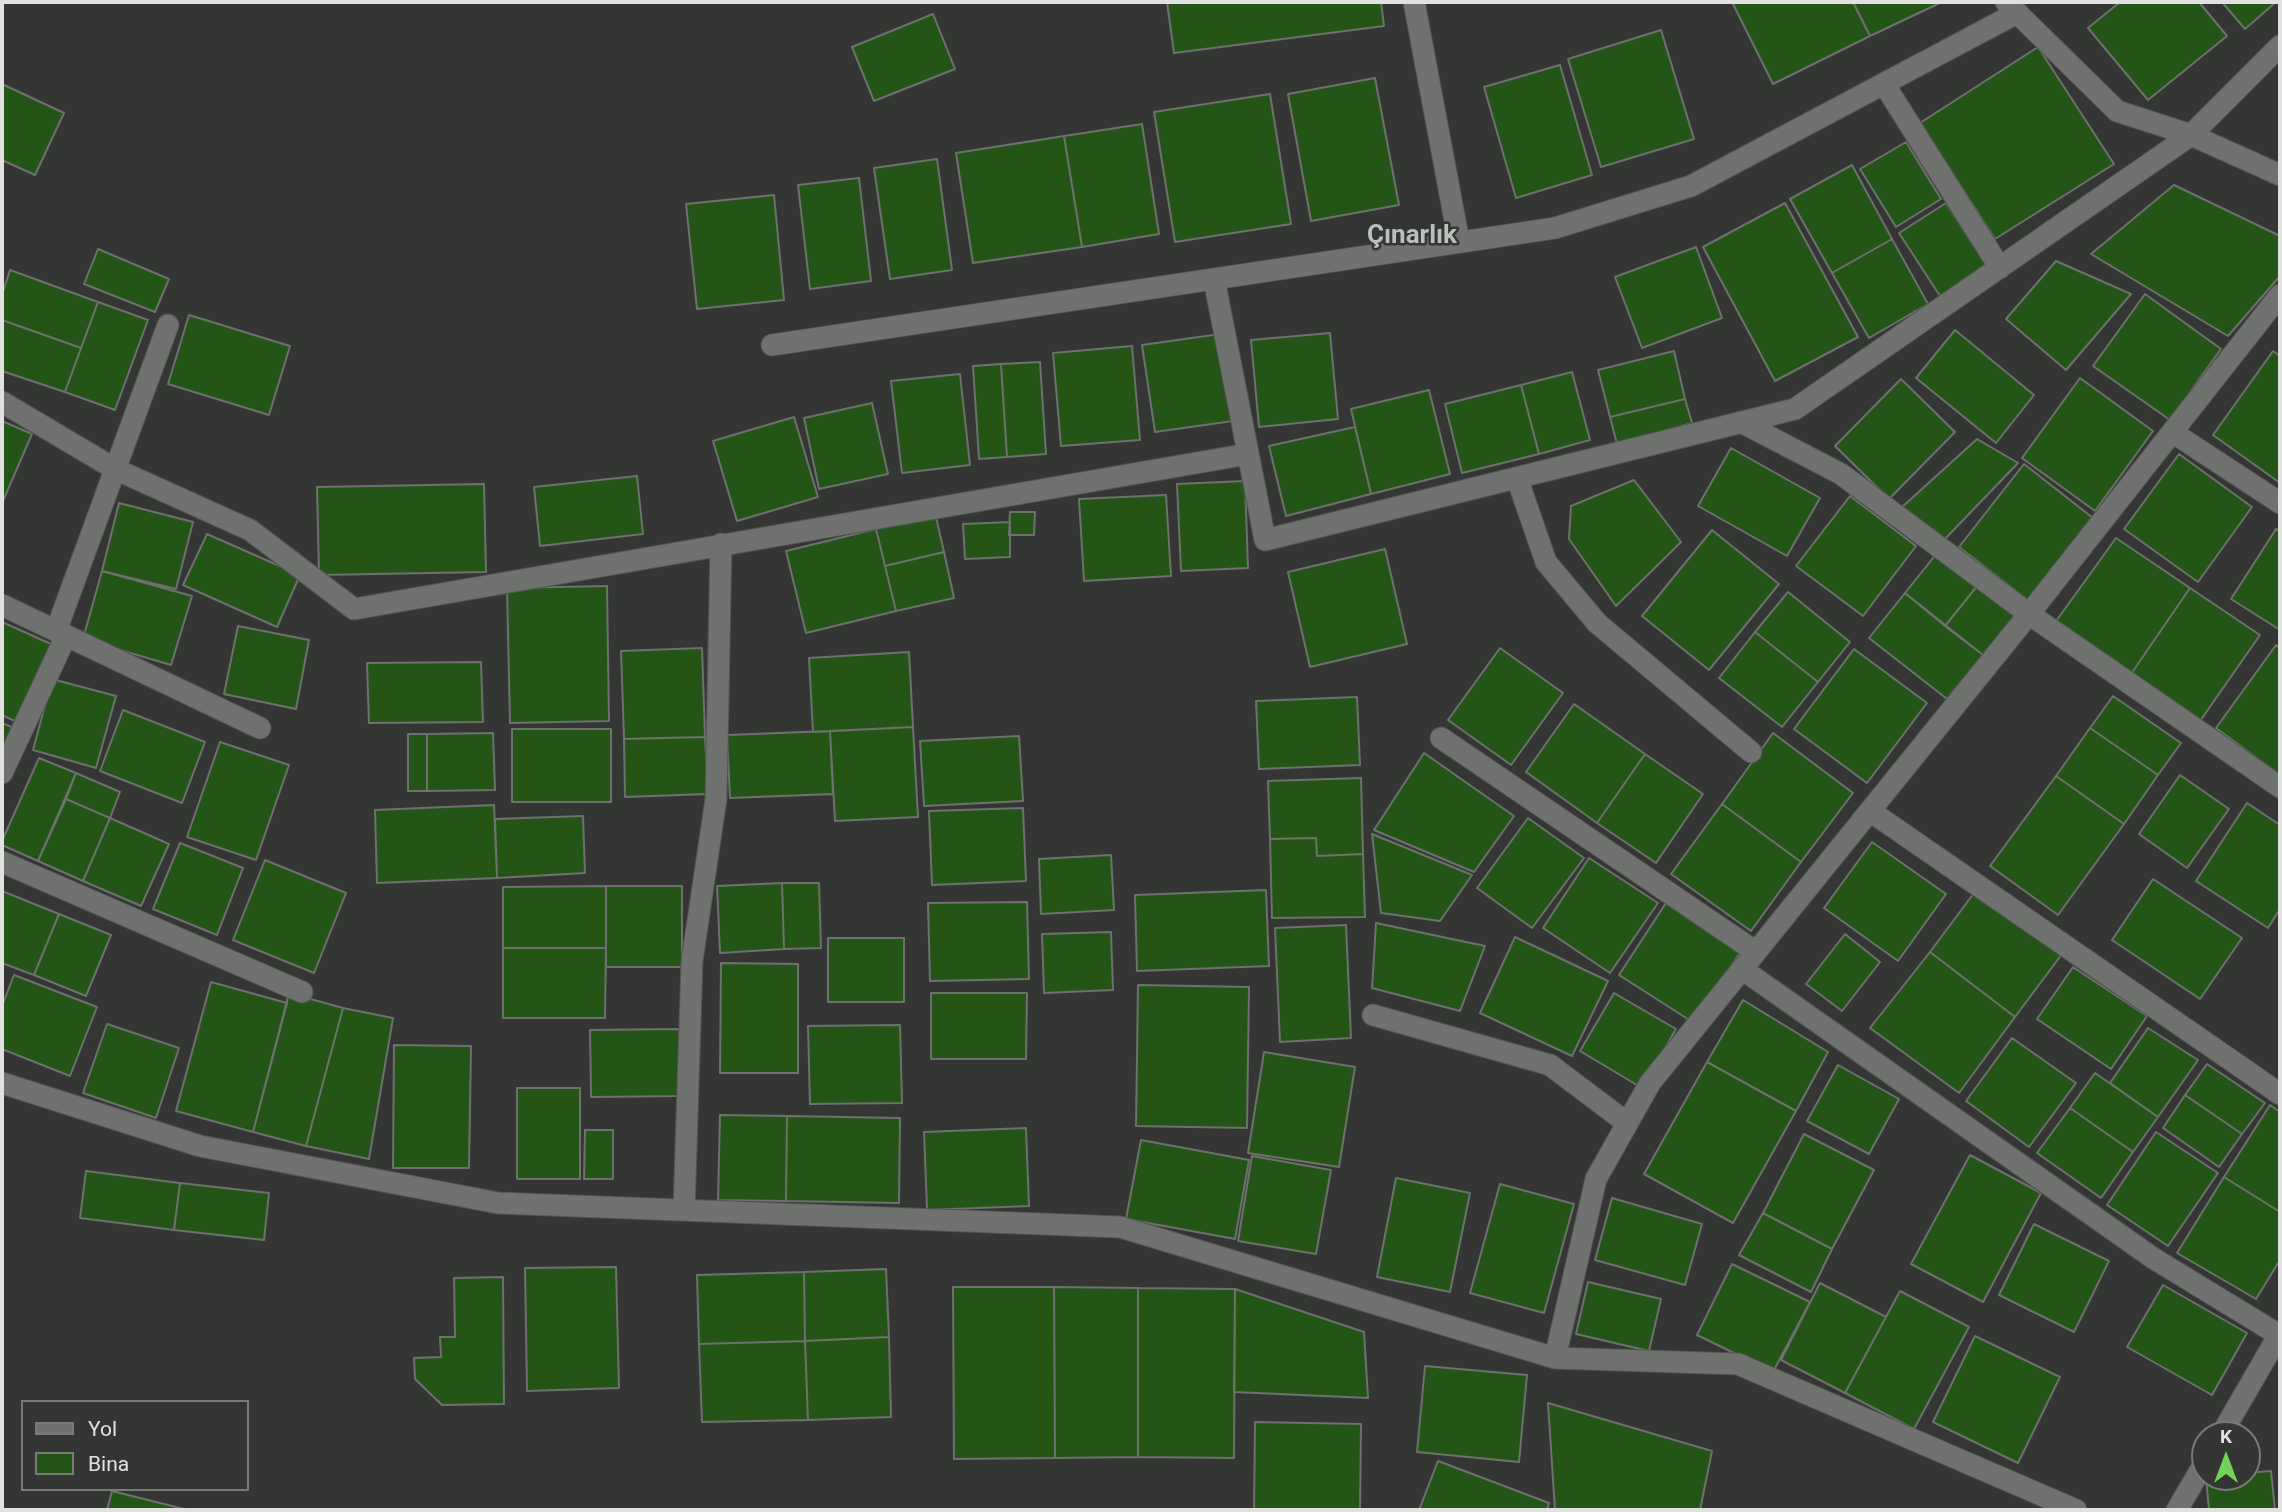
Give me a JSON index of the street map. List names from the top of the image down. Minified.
{"districts":["Çınarlık"],"legend":["Yol","Bina"],"north":"top"}
